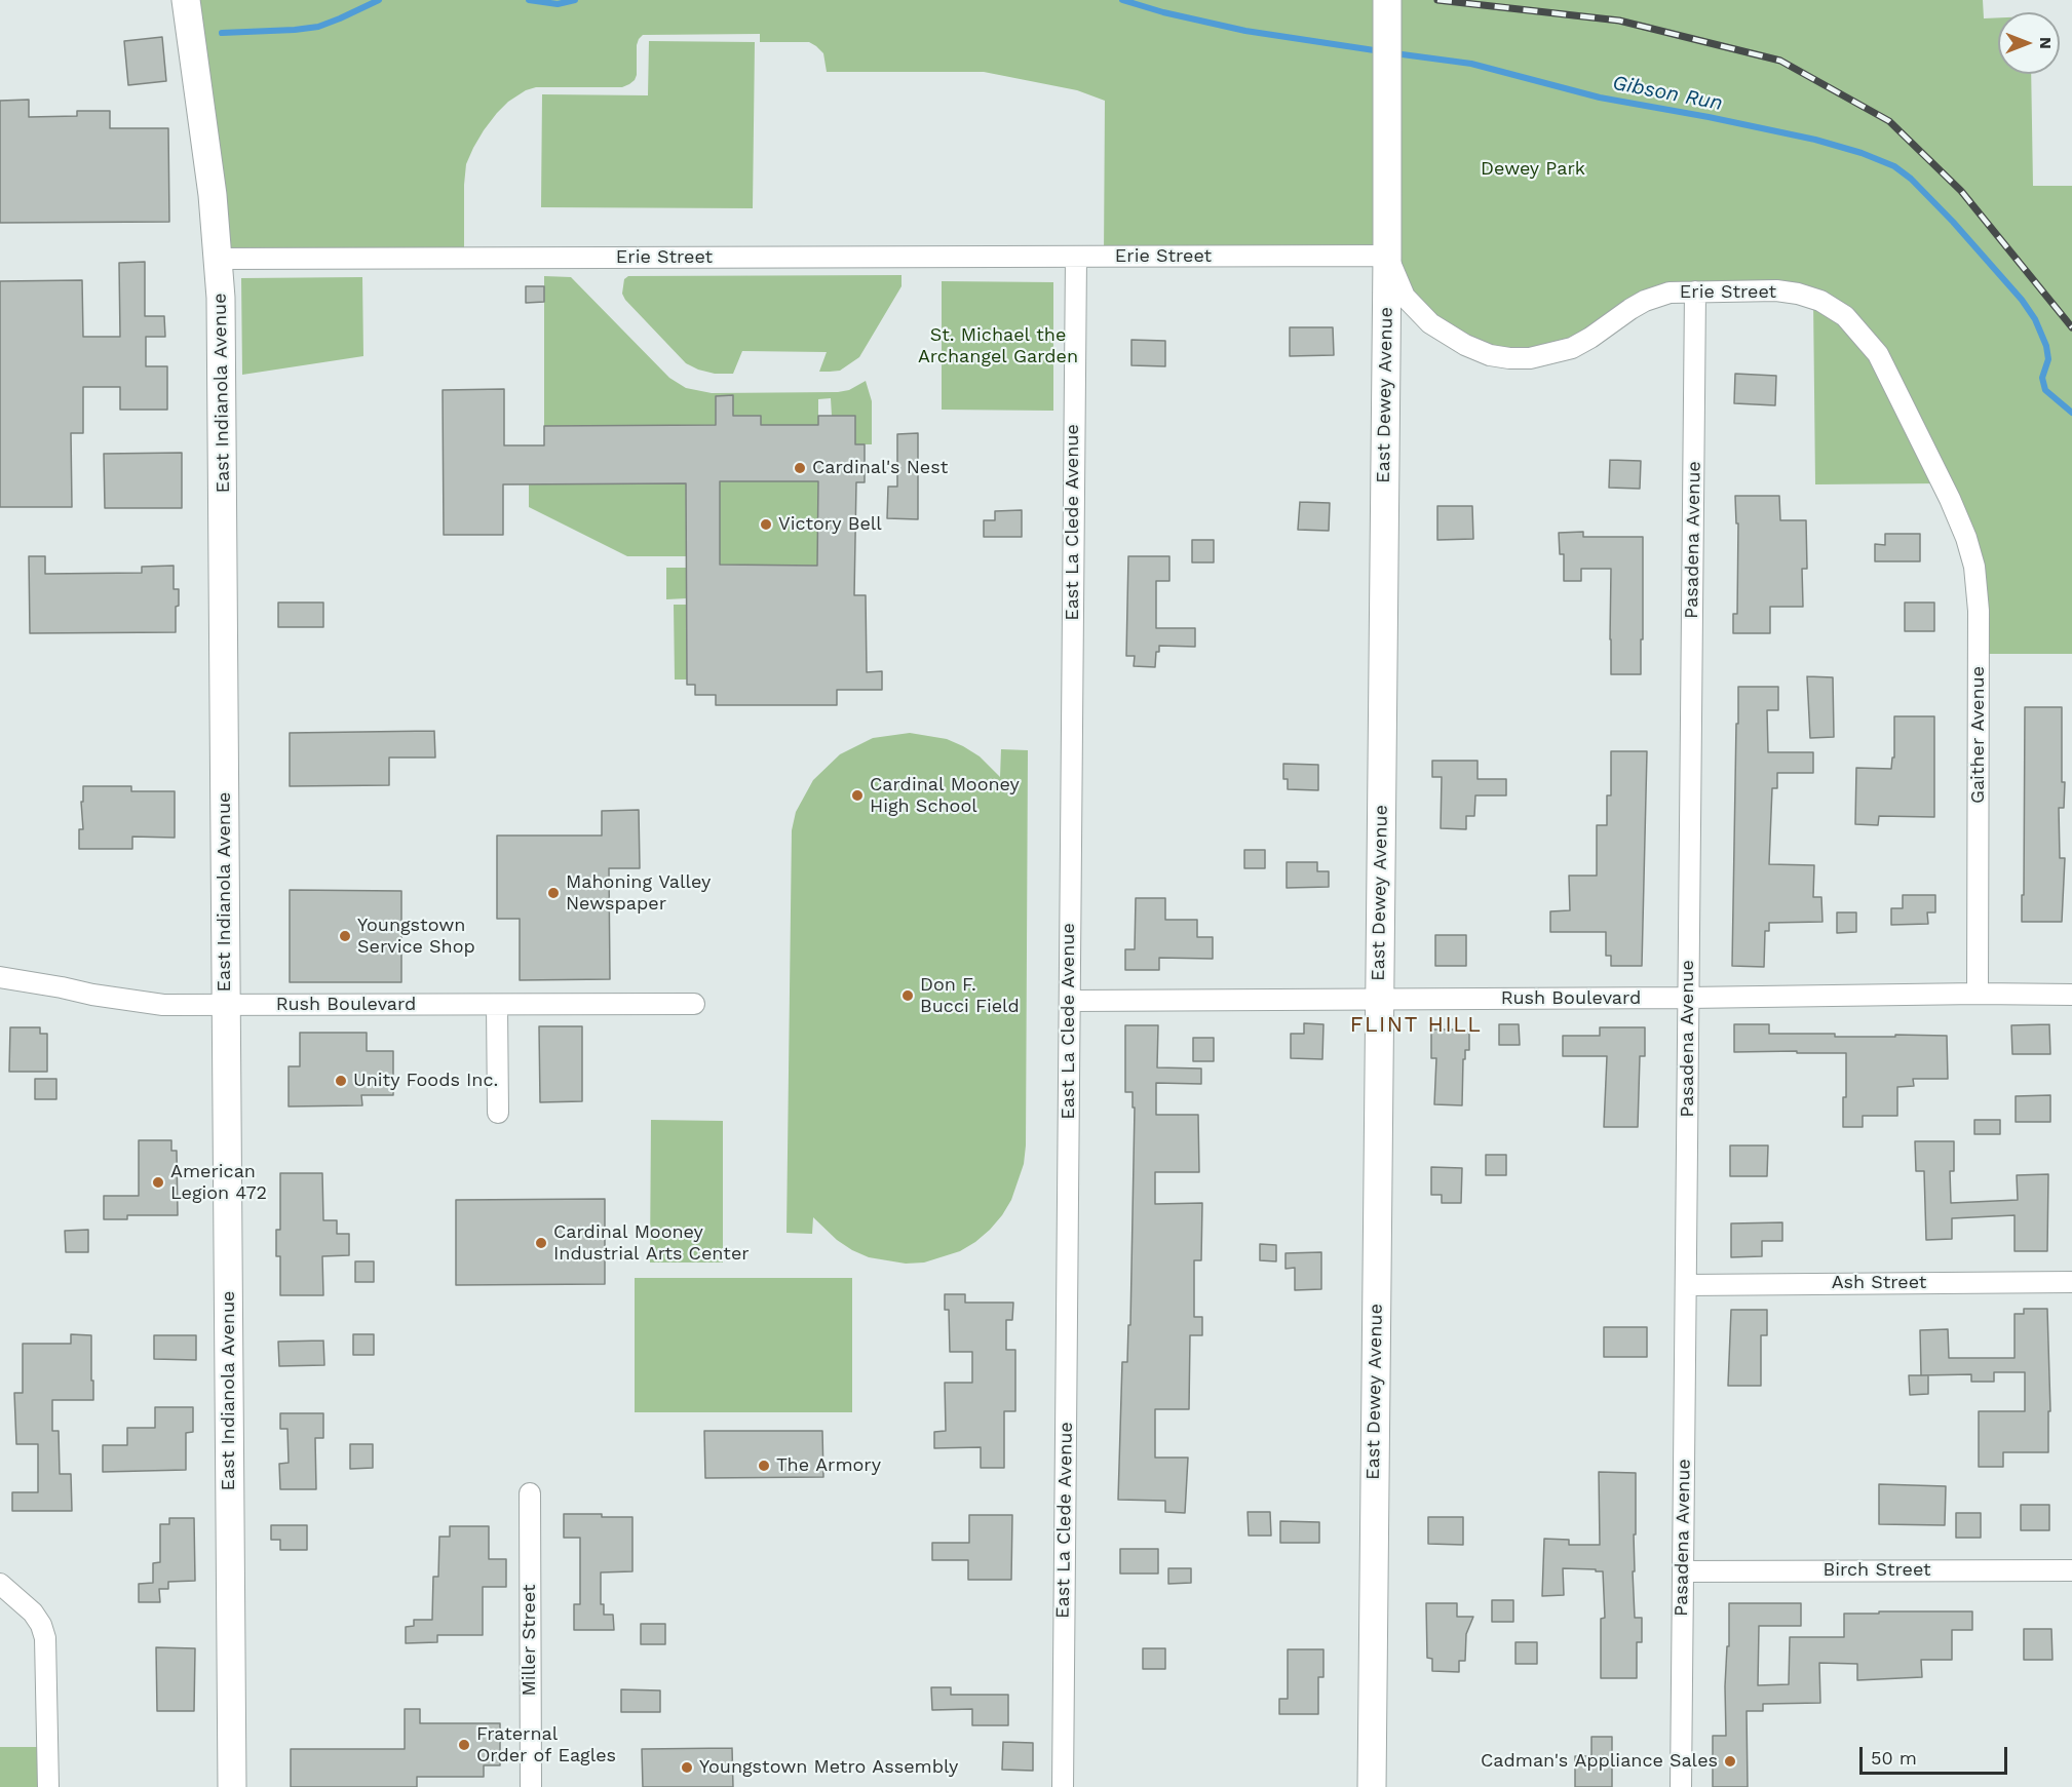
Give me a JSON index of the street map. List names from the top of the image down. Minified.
{"streets":{"street":["Erie Street","East Indianola Avenue","East Dewey Avenue","East La Clede Avenue","Pasadena Avenue","Gaither Avenue","Rush Boulevard","Ash Street","Birch Street","Miller Street"]},"crossings":[["Erie Street","East Indianola Avenue"],["Erie Street","East Dewey Avenue"],["Erie Street","East La Clede Avenue"],["Erie Street","Pasadena Avenue"],["Erie Street","Gaither Avenue"],["East Indianola Avenue","Rush Boulevard"],["East Dewey Avenue","Rush Boulevard"],["East La Clede Avenue","Rush Boulevard"],["Pasadena Avenue","Rush Boulevard"],["Pasadena Avenue","Ash Street"],["Pasadena Avenue","Birch Street"],["Gaither Avenue","Rush Boulevard"]],"districts":["FLINT HILL"],"water":["Gibson Run"],"parks":["Dewey Park","St. Michael the Archangel Garden"],"places":["Cardinal's Nest","Victory Bell","Cardinal Mooney High School","Mahoning Valley Newspaper","Youngstown Service Shop","Don F. Bucci Field","Unity Foods Inc.","American Legion 472","Cardinal Mooney Industrial Arts Center","The Armory","Fraternal Order of Eagles","Cadman's Appliance Sales","Youngstown Metro Assembly"],"scale_bar":"50 m","north":"right"}
